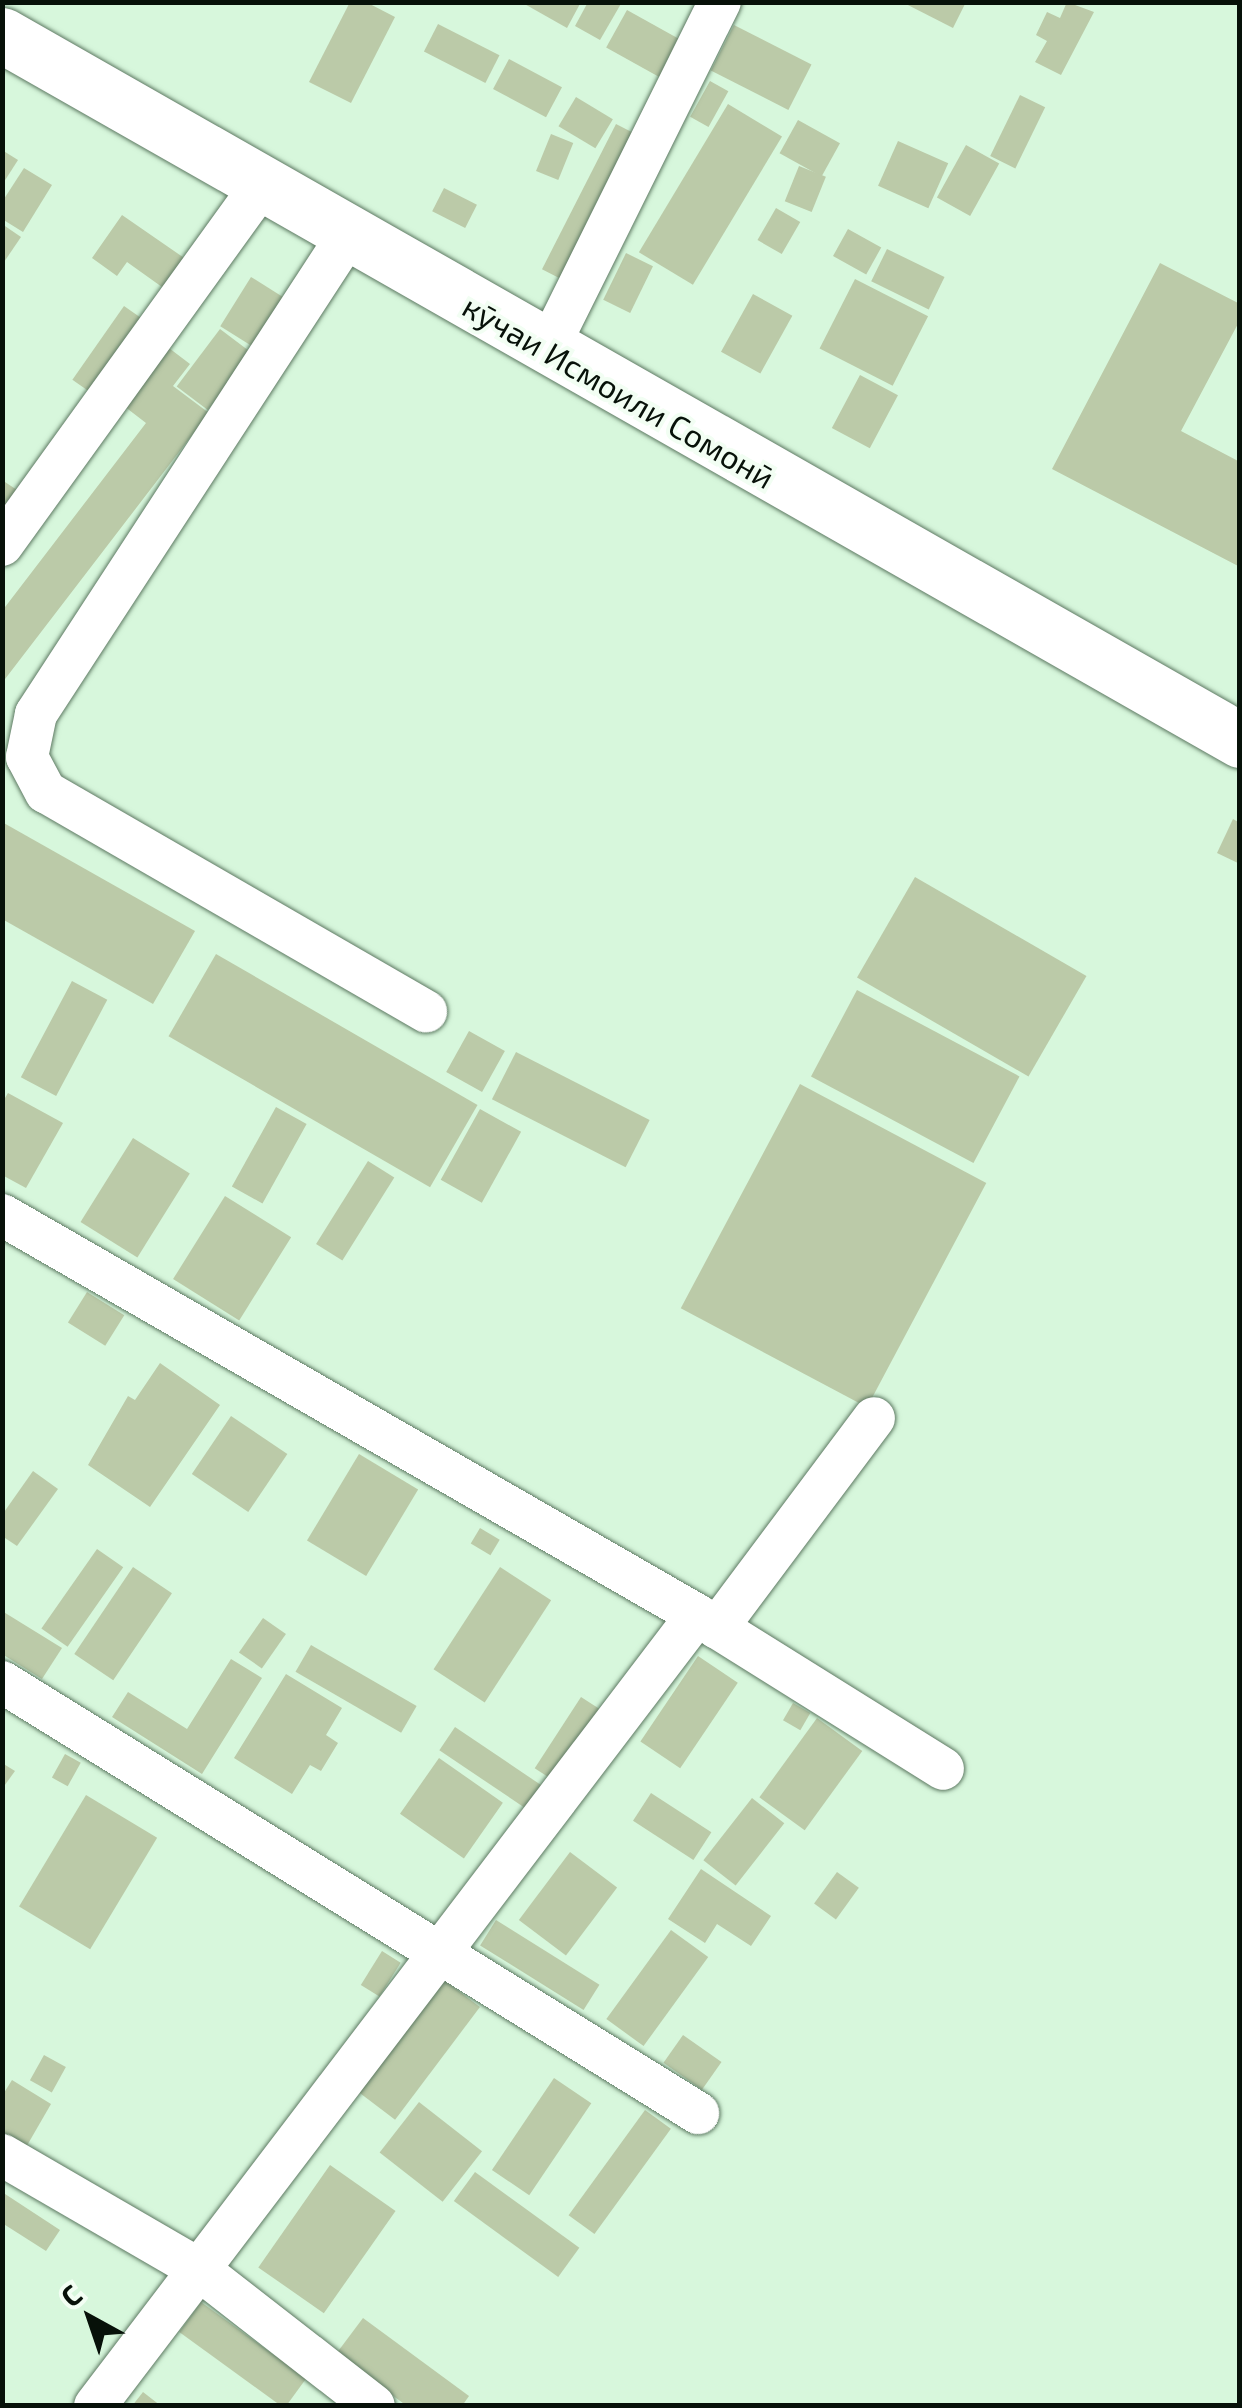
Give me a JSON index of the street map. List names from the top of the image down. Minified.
{"streets":{"main road":["кӯчаи Исмоили Сомонӣ"]},"north":"top left"}
